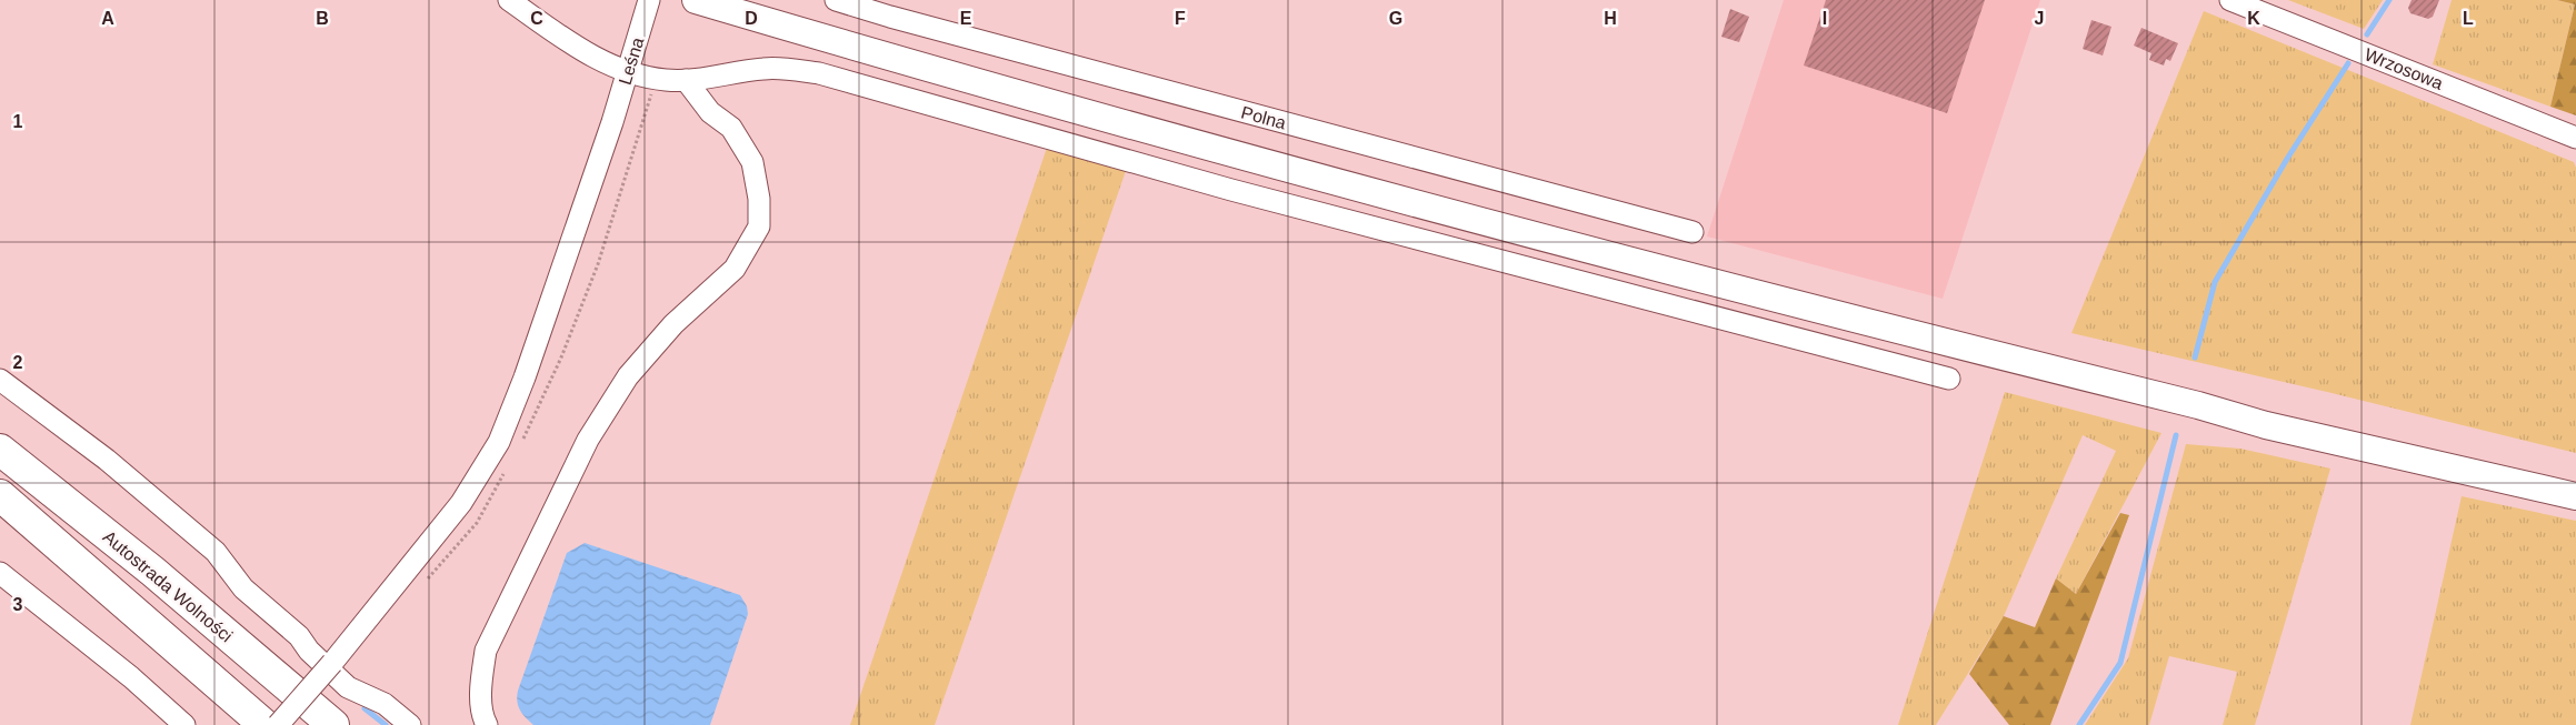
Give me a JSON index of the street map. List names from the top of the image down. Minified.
{"streets":{"highway":["Autostrada Wolności"],"street":["Leśna","Wrzosowa","Polna"]},"grid":{"columns":["A","B","C","D","E","F","G","H","I","J","K","L"],"rows":["1","2","3"]}}
